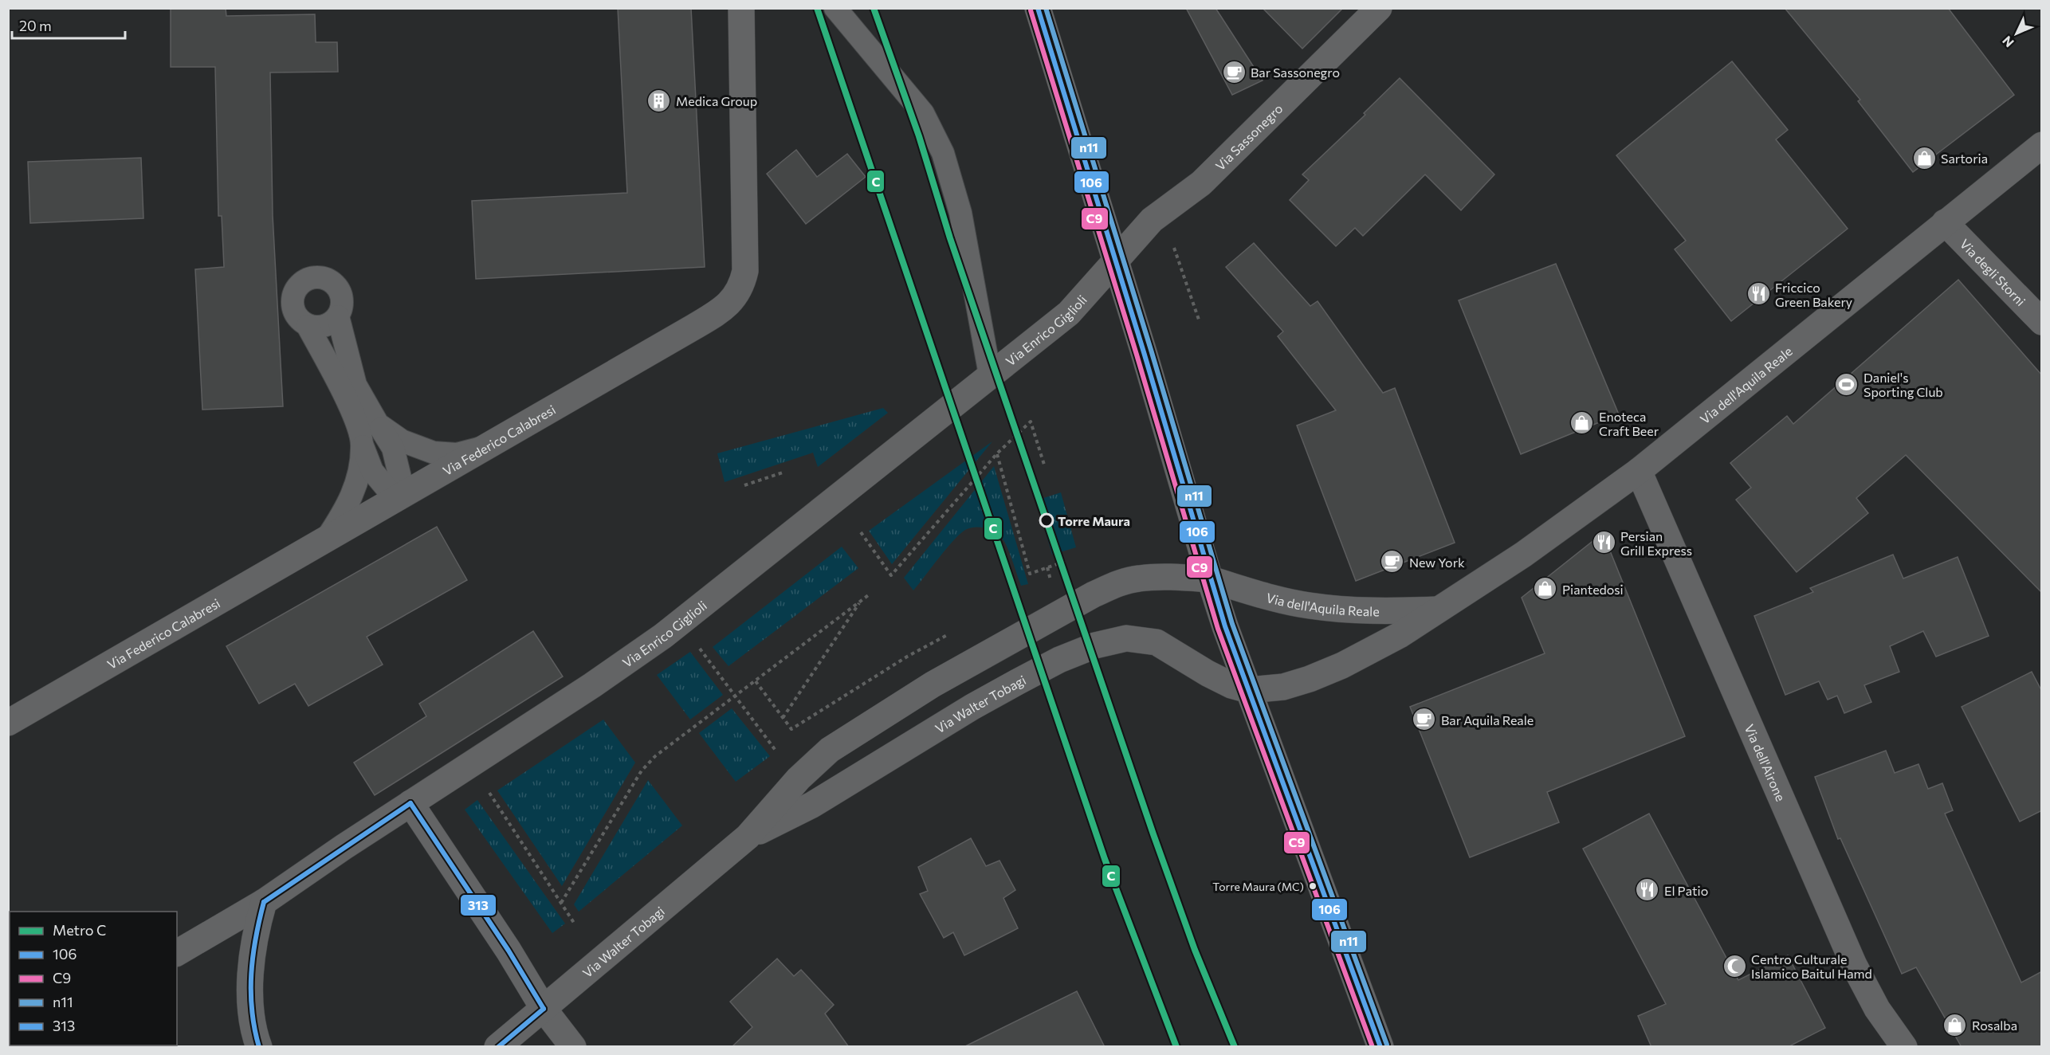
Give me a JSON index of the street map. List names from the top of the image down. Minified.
{"streets":{"street":["Via Sassonegro","Via degli Storni","Via Enrico Giglioli","Via dell'Aquila Reale","Via Federico Calabresi","Via Walter Tobagi","Via dell'Airone"]},"crossings":[["Via Sassonegro","Via Enrico Giglioli"],["Via degli Storni","Via dell'Aquila Reale"],["Via dell'Aquila Reale","Via Walter Tobagi"],["Via dell'Aquila Reale","Via dell'Airone"]],"places":{"cafe":["Bar Sassonegro","New York","Bar Aquila Reale"],"building":["Medica Group"],"shop":["Sartoria","Enoteca Craft Beer","Piantedosi","Rosalba"],"restaurant":["Friccico Green Bakery","Persian Grill Express","El Patio"],"sports":["Daniel's Sporting Club"],"other":["Torre Maura","Torre Maura (MC)"],"mosque":["Centro Culturale Islamico Baitul Hamd"]},"lines":["metro line C","transit line 106","transit line n11","transit line C9","transit line 313"],"legend":["Metro C","106","C9","n11","313"],"scale_bar":"20 m","north":"bottom left"}
